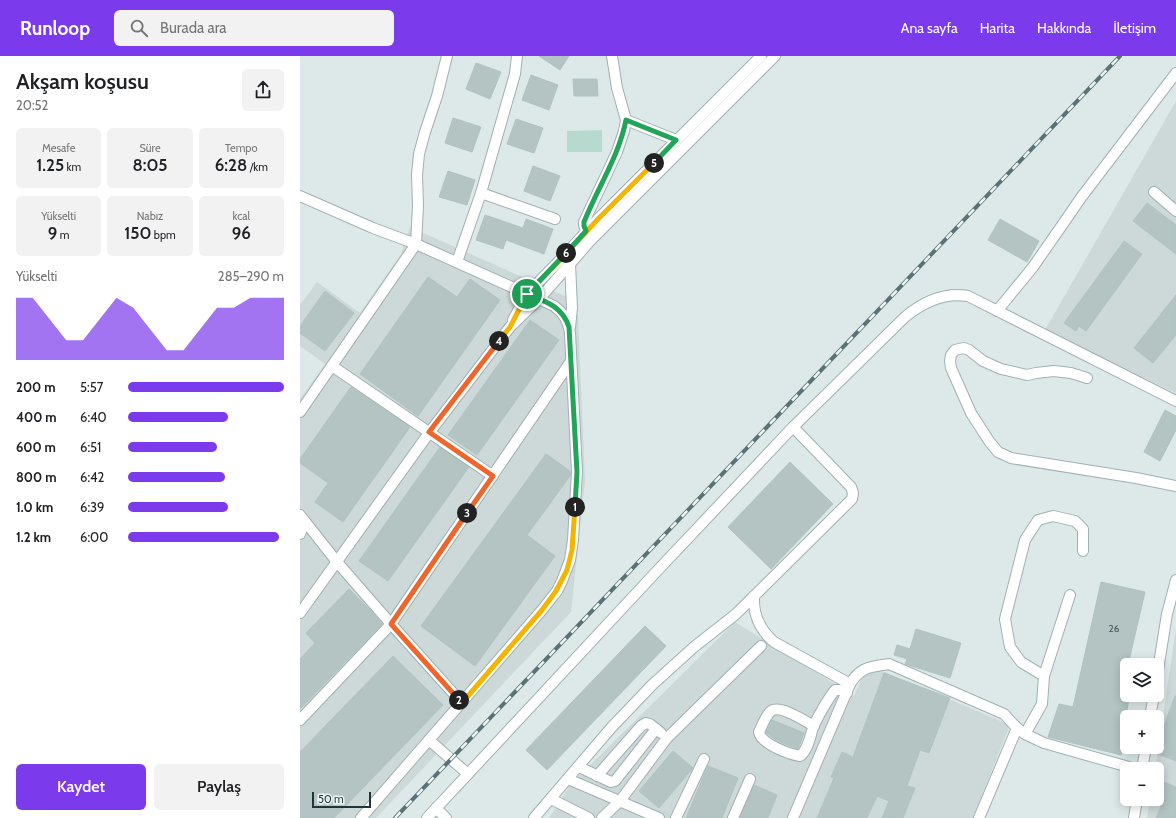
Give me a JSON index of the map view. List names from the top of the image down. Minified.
{"house_numbers":["26"],"scale_bar":"50 m","page":{"header":"Runloop","search":"Burada ara","nav":["Ana sayfa","Harita","Hakkında","İletişim"],"heading":["Akşam koşusu","20:52"],"stats":[["Mesafe","1.25 km"],["Süre","8:05"],["Tempo","6:28 /km"],["Yükselti","9 m"],["Nabız","150 bpm"],["kcal","96"]],"pins":["5","6","4","1","3","2"],"chart":["Yükselti","285–290 m"],"list":[{"name":"200 m","note":"5:57"},{"name":"400 m","note":"6:40"},{"name":"600 m","note":"6:51"},{"name":"800 m","note":"6:42"},{"name":"1.0 km","note":"6:39"},{"name":"1.2 km","note":"6:00"}],"map_buttons":["+","−"],"buttons":["Kaydet","Paylaş"],"scale":"50 m"}}
